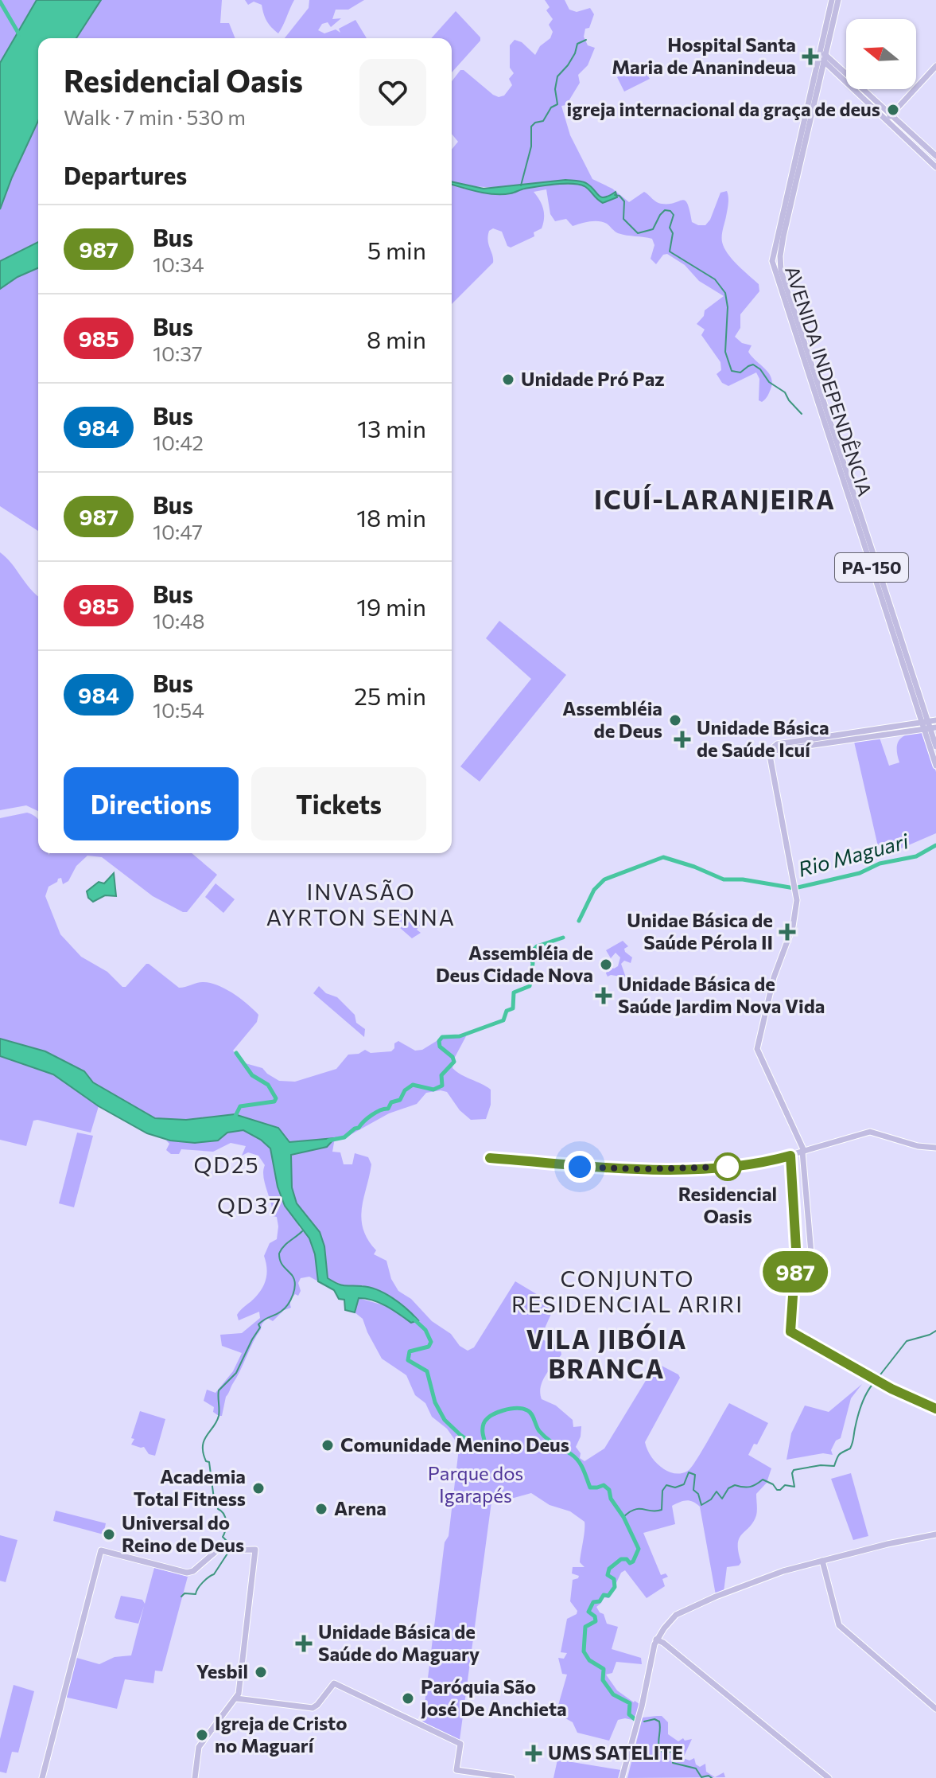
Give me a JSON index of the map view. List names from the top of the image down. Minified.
{"streets":{"main road":["AVENIDA INDEPENDÊNCIA","PA-150"]},"districts":["ICUÍ-LARANJEIRA","INVASÃO AYRTON SENNA","QD25","QD37","CONJUNTO RESIDENCIAL ARIRI","VILA JIBÓIA BRANCA"],"water":["Rio Maguari"],"parks":["Parque dos Igarapés"],"places":{"health":["Hospital Santa Maria de Ananindeua","Unidade Básica de Saúde Icuí","Unidae Básica de Saúde Pérola II","Unidade Básica de Saúde Jardim Nova Vida","Unidade Básica de Saúde do Maguary","UMS SATELITE"],"other":["igreja internacional da graça de deus","Unidade Pró Paz","Assembléia de Deus","Assembléia de Deus Cidade Nova","Residencial Oasis","Comunidade Menino Deus","Academia Total Fitness","Arena","Universal do Reino de Deus","Yesbil","Paróquia São José De Anchieta","Igreja de Cristo no Maguarí"]},"lines":["bus line 987"],"north":"left","page":{"on_map":"987","heading":[["Residencial Oasis","Walk · 7 min · 530 m"],"Departures"],"list":[{"mark":"987","name":"Bus","note":"10:34","value":"5 min"},{"mark":"985","name":"Bus","note":"10:37","value":"8 min"},{"mark":"984","name":"Bus","note":"10:42","value":"13 min"},{"mark":"987","name":"Bus","note":"10:47","value":"18 min"},{"mark":"985","name":"Bus","note":"10:48","value":"19 min"},{"mark":"984","name":"Bus","note":"10:54","value":"25 min"}],"buttons":["Directions","Tickets"]}}
